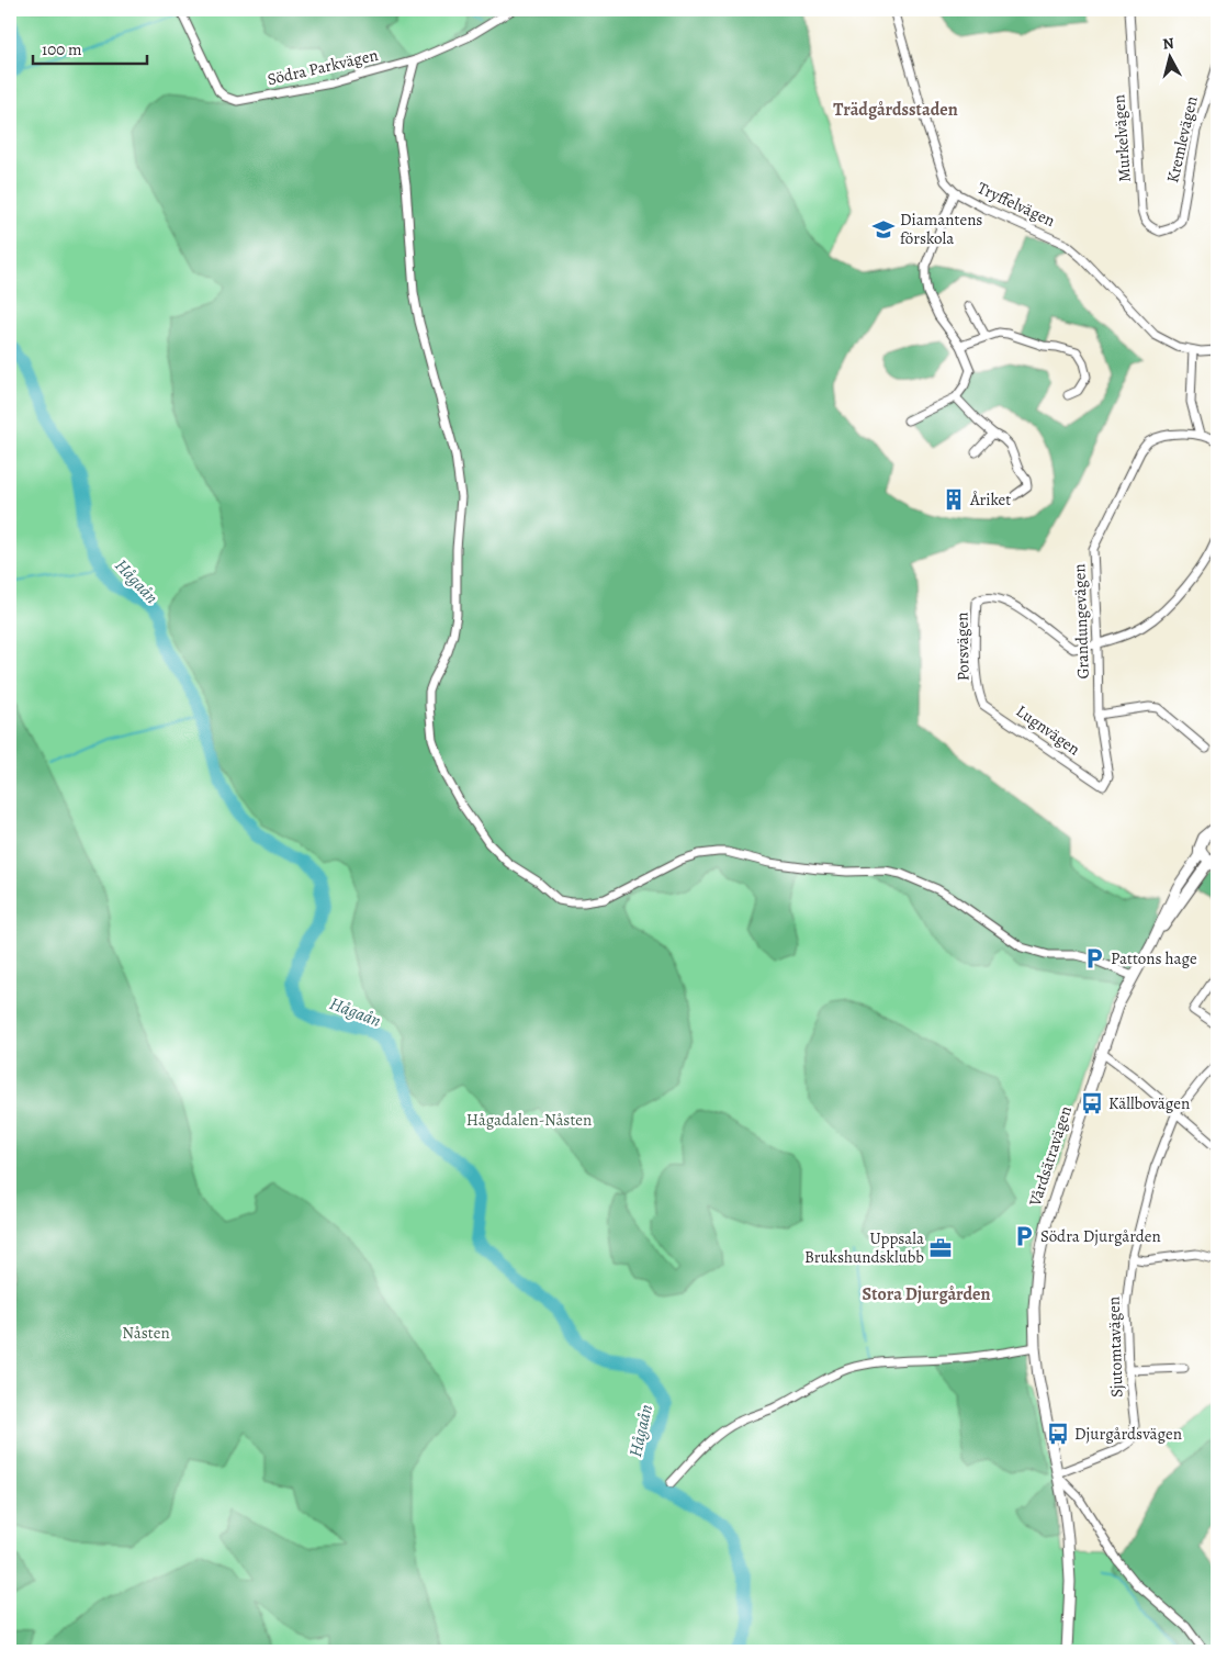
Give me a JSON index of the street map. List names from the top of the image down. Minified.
{"streets":{"street":["Södra Parkvägen","Murkelvägen","Kremlevägen","Tryffelvägen","Grandungevägen","Porsvägen","Lugnvägen","Vårdsätravägen","Sjutomtavägen"]},"crossings":[["Murkelvägen","Kremlevägen"],["Grandungevägen","Porsvägen"],["Grandungevägen","Lugnvägen"],["Porsvägen","Lugnvägen"],["Vårdsätravägen","Sjutomtavägen"]],"districts":["Trädgårdsstaden","Stora Djurgården"],"water":["Hågaån"],"parks":["Hågadalen-Nåsten","Nåsten"],"places":{"school or university":["Diamantens förskola"],"building":["Åriket"],"parking":["Pattons hage","Södra Djurgården"],"bus stop":["Källbovägen","Djurgårdsvägen"],"office":["Uppsala Brukshundsklubb"]},"scale_bar":"100 m","north":"top"}
